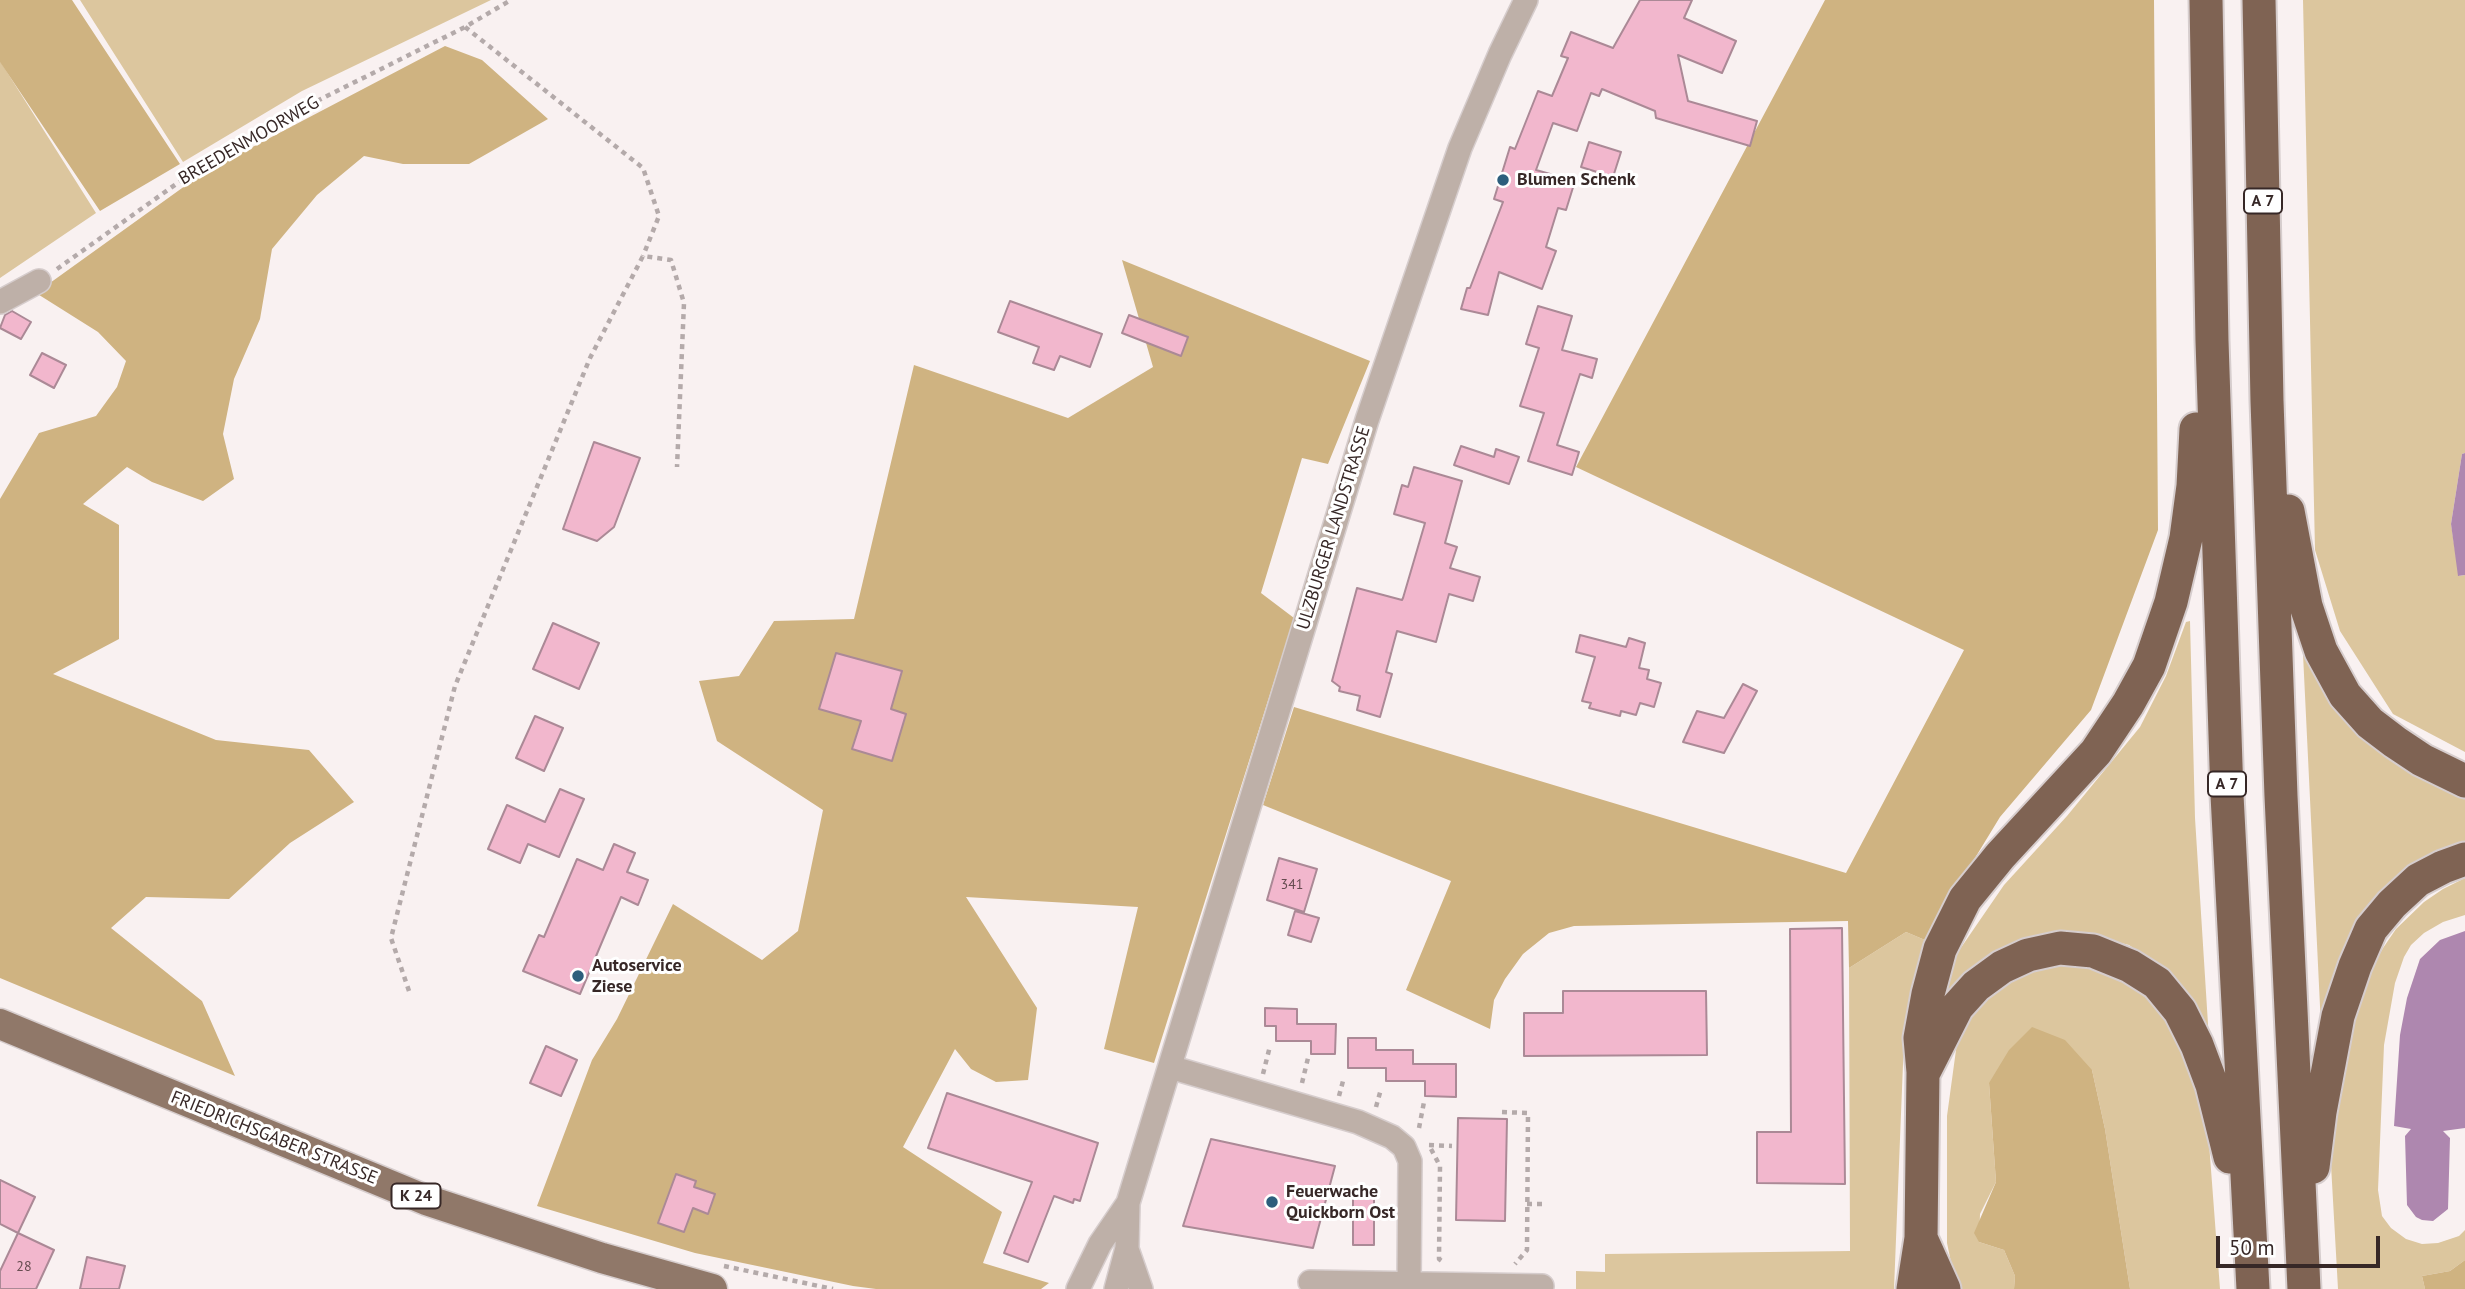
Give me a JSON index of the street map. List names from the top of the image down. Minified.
{"streets":{"highway":["A 7"],"main road":["FRIEDRICHSGABER STRASSE","K 24"],"street":["ULZBURGER LANDSTRASSE"],"path":["BREEDENMOORWEG"]},"places":["Blumen Schenk","Autoservice Ziese","Feuerwache Quickborn Ost"],"house_numbers":["341","28"],"scale_bar":"50 m"}
